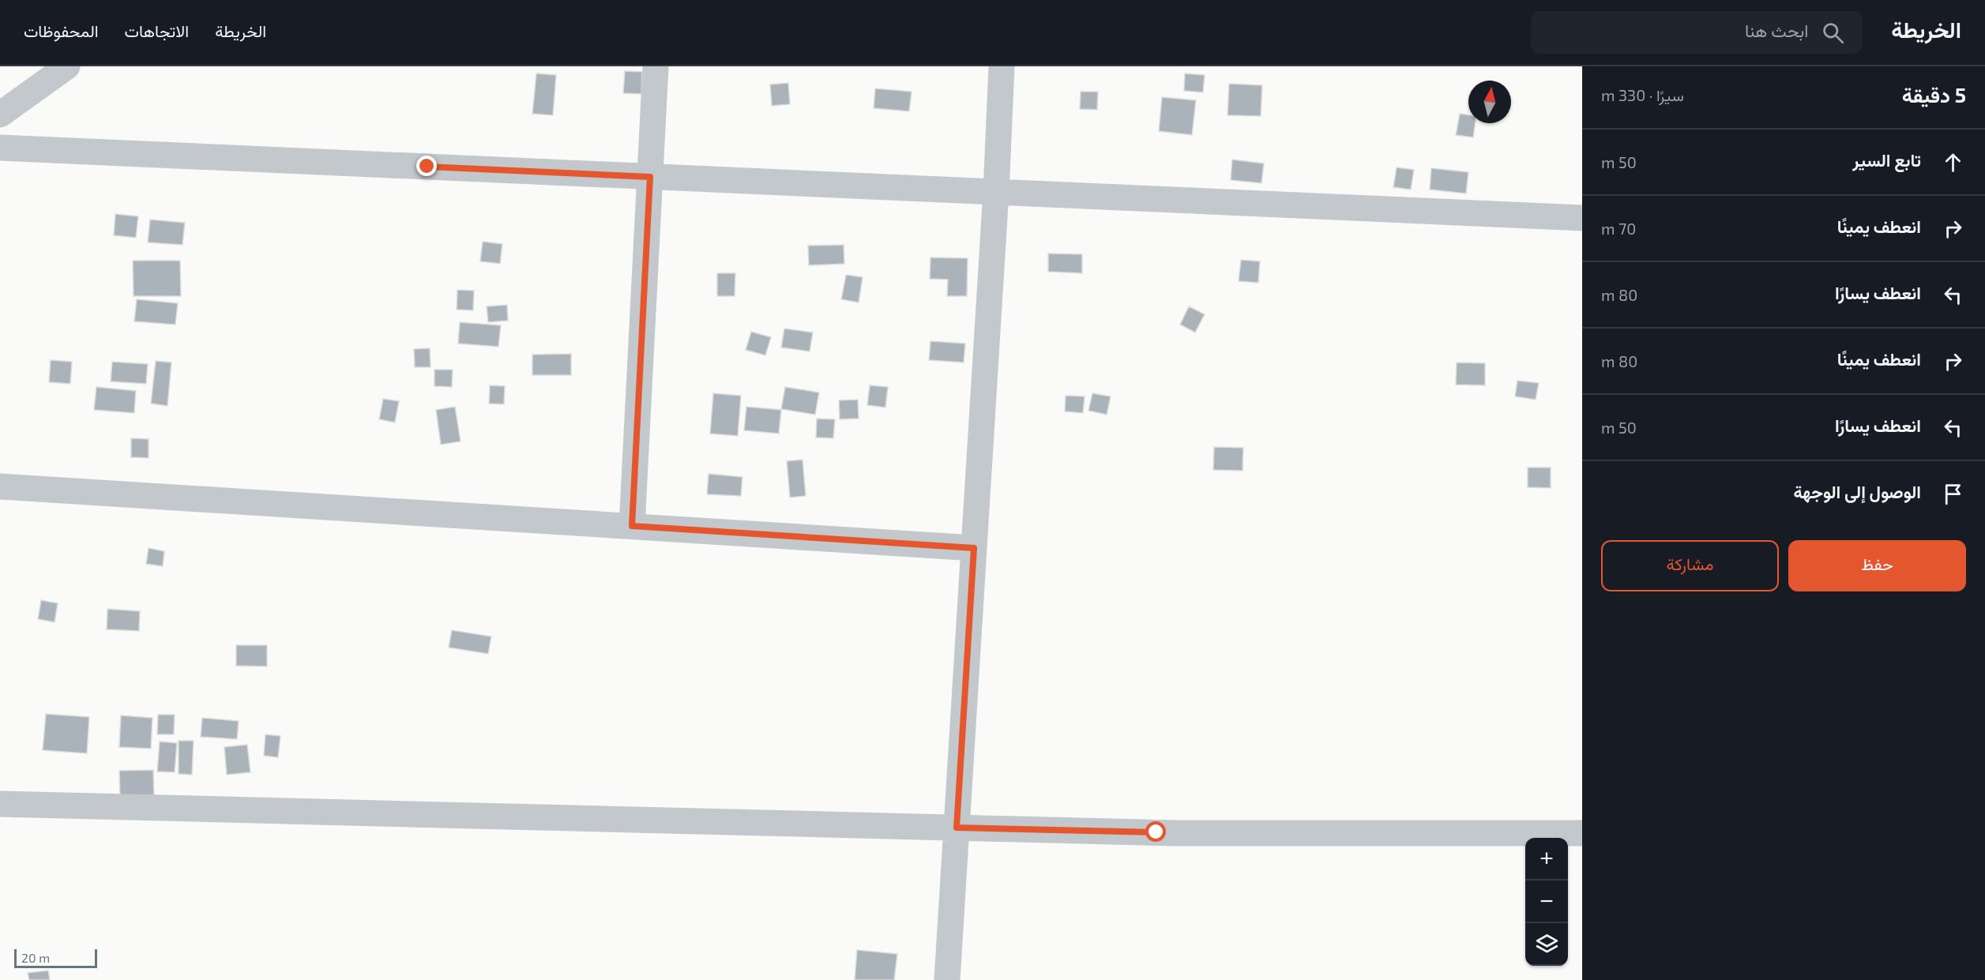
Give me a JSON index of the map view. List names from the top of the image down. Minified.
{"scale_bar":"20 m","north":"top","page":{"header":"الخريطة","search":"ابحث هنا","nav":["الخريطة","الاتجاهات","المحفوظات"],"heading":["5 دقيقة","سيرًا · 330 m"],"list":[["تابع السير","50 m"],["انعطف يمينًا","70 m"],["انعطف يسارًا","80 m"],["انعطف يمينًا","80 m"],["انعطف يسارًا","50 m"],"الوصول إلى الوجهة"],"buttons":["حفظ","مشاركة"],"map_buttons":["+","−"],"scale":"20 m"}}
